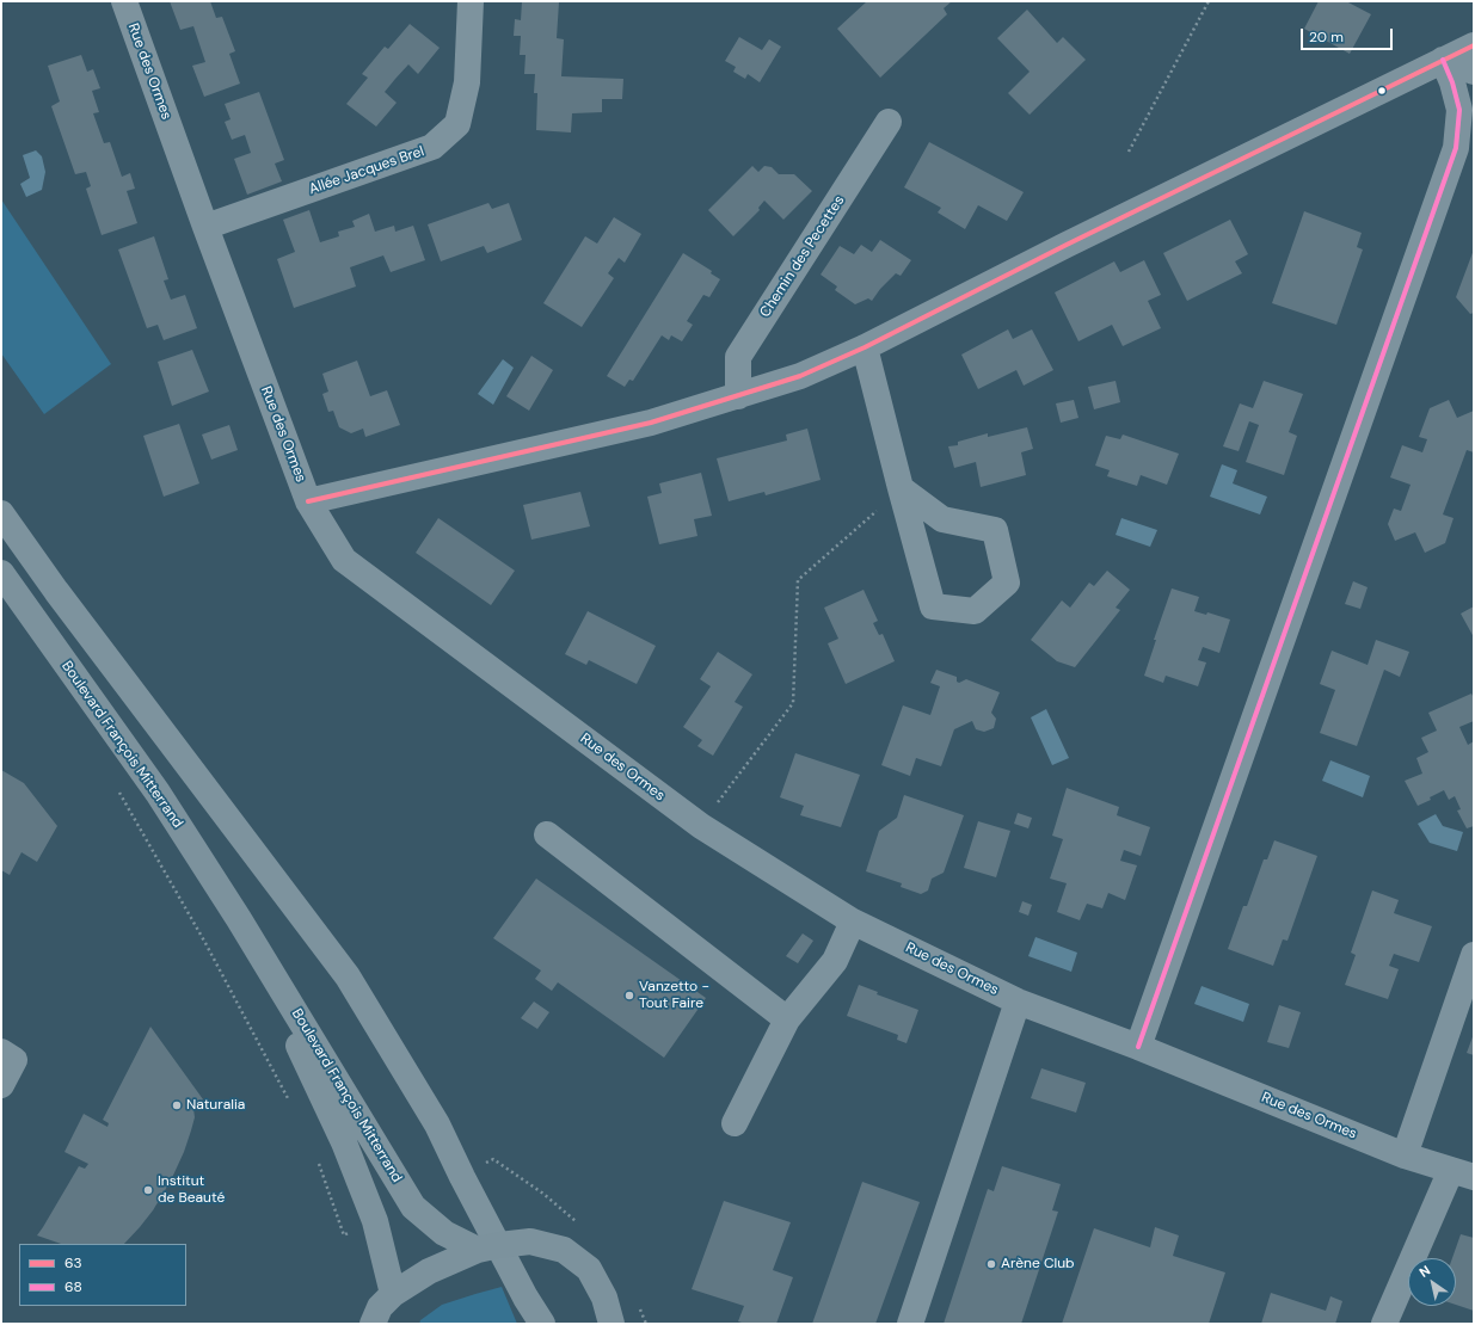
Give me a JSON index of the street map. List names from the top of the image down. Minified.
{"streets":{"main road":["Boulevard François Mitterrand"],"street":["Rue des Ormes","Allée Jacques Brel","Chemin des Pecettes"]},"crossings":[["Rue des Ormes","Allée Jacques Brel"]],"places":["Vanzetto - Tout Faire","Naturalia","Institut de Beauté","Arène Club"],"lines":["transit line 63","transit line 68"],"legend":["63","68"],"scale_bar":"20 m","north":"top left"}
